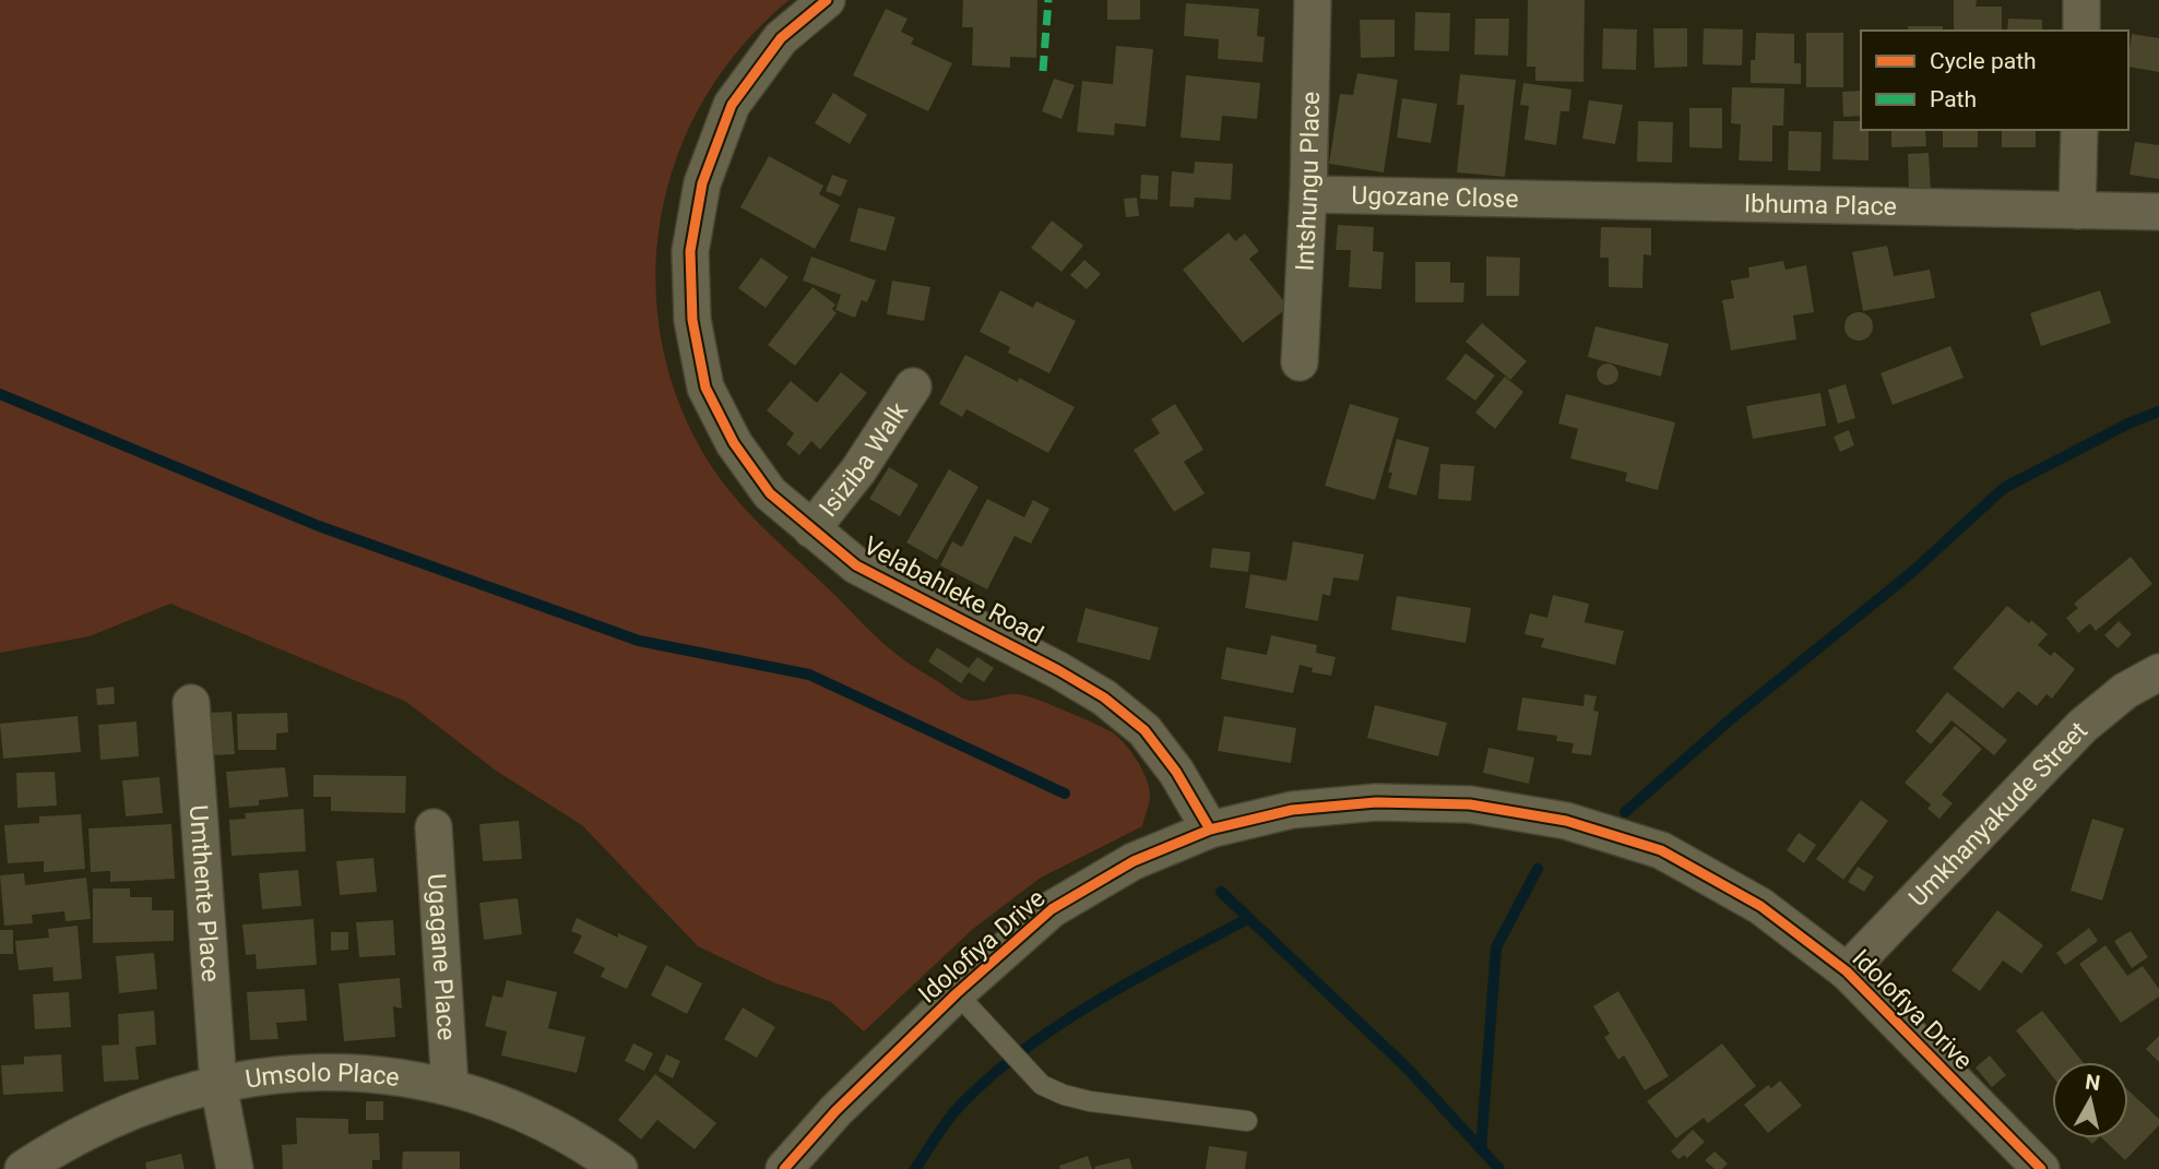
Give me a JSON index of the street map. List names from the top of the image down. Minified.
{"streets":{"street":["Intshungu Place","Ugozane Close","Ibhuma Place","Isiziba Walk","Velabahleke Road","Umkhanyakude Street","Umthente Place","Idolofiya Drive","Ugagane Place","Umsolo Place"]},"crossings":[["Intshungu Place","Ugozane Close"],["Ugozane Close","Ibhuma Place"],["Isiziba Walk","Velabahleke Road"],["Velabahleke Road","Idolofiya Drive"],["Umkhanyakude Street","Idolofiya Drive"],["Umthente Place","Umsolo Place"],["Ugagane Place","Umsolo Place"]],"legend":["Cycle path","Path"],"north":"top"}
